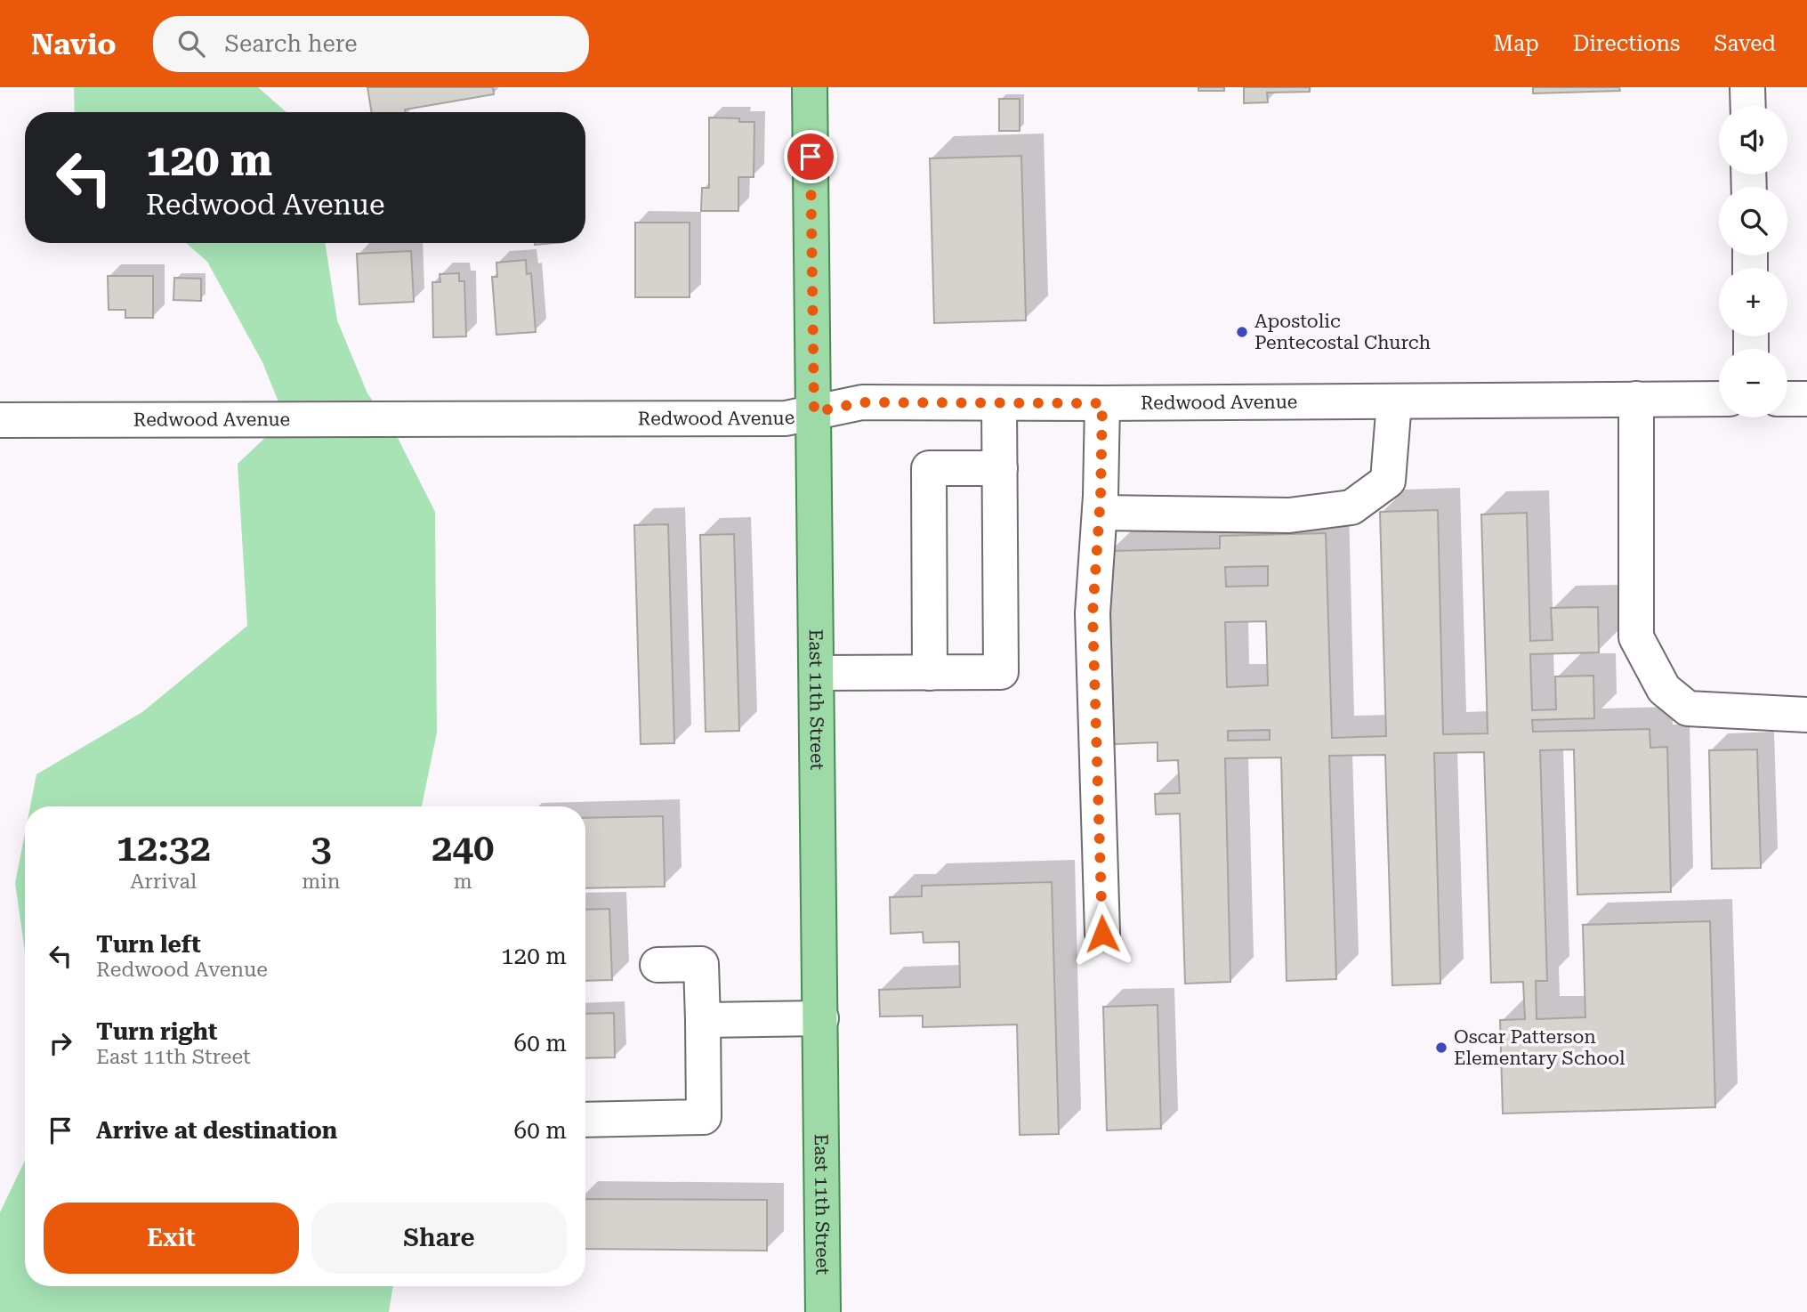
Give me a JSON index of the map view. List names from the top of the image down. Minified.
{"streets":{"main road":["East 11th Street"],"street":["Redwood Avenue"]},"crossings":[["Redwood Avenue","East 11th Street"]],"places":["Apostolic Pentecostal Church","Oscar Patterson Elementary School"],"page":{"header":"Navio","search":"Search here","nav":["Map","Directions","Saved"],"map_buttons":["+","−"],"turn":["120 m","Redwood Avenue"],"eta":["12:32","Arrival","3","min","240","m"],"list":[{"name":"Turn left","note":"Redwood Avenue","value":"120 m"},{"name":"Turn right","note":"East 11th Street","value":"60 m"},{"name":"Arrive at destination","value":"60 m"}],"buttons":["Exit","Share"]}}
